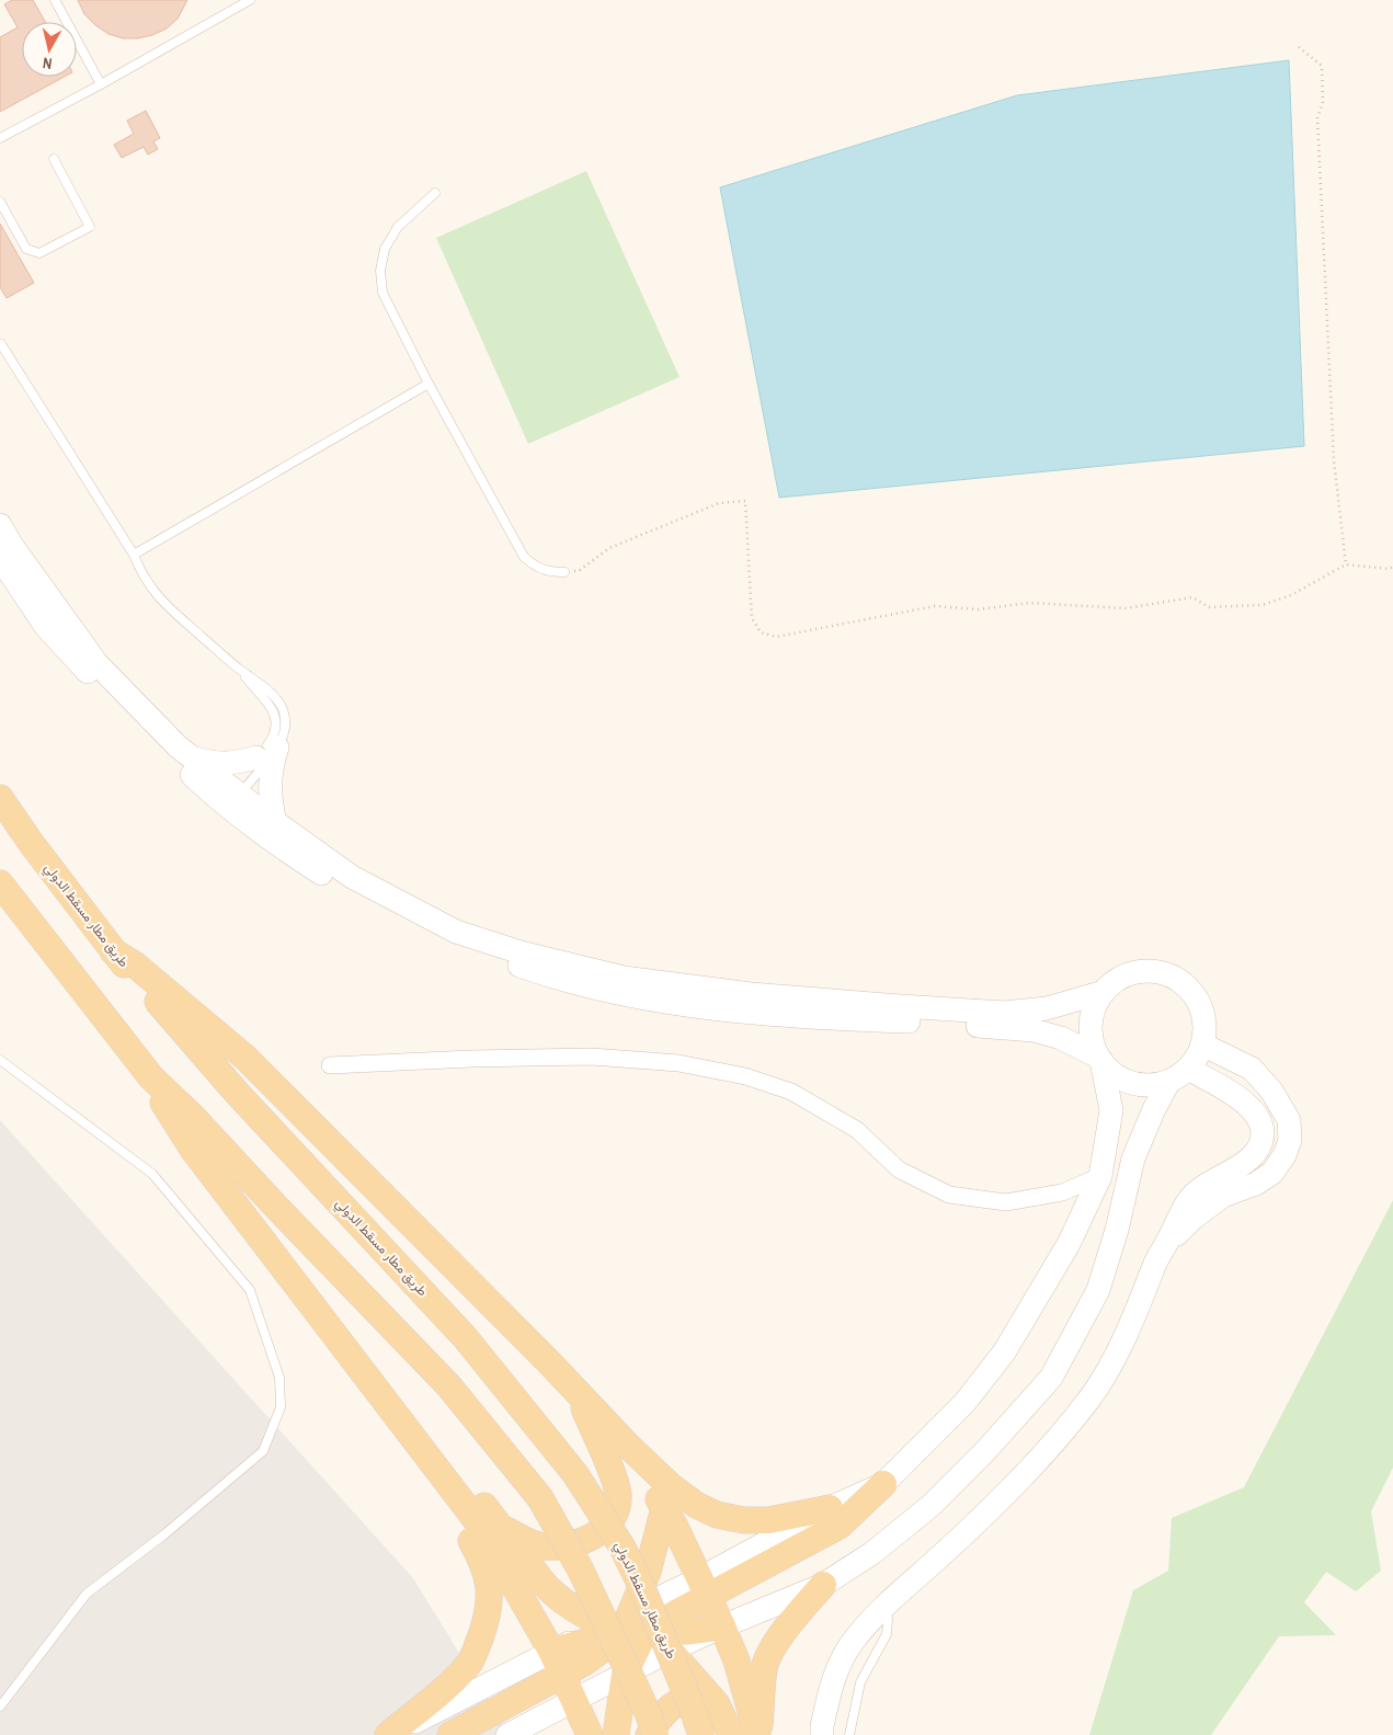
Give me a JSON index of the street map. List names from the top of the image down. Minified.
{"streets":{"main road":["طريق مطار مسقط الدولي"]},"north":"bottom"}
